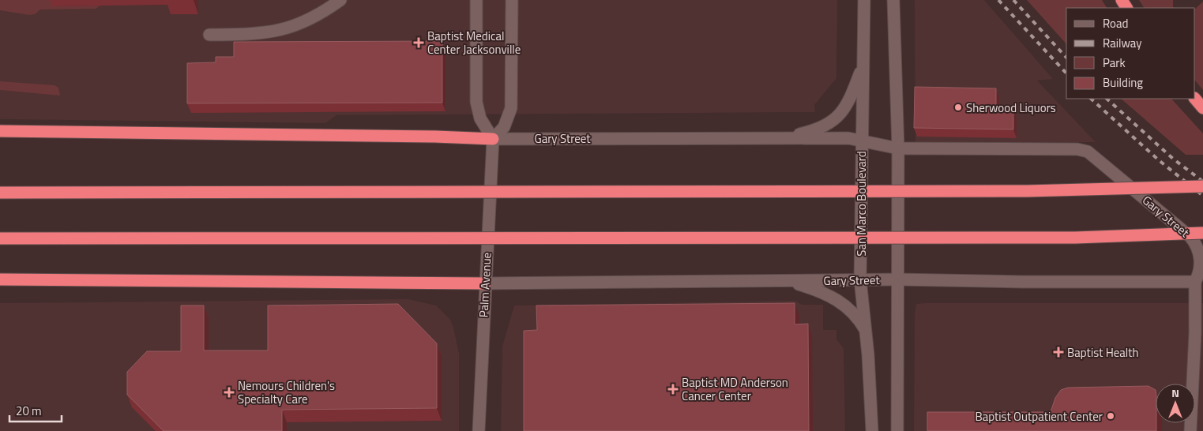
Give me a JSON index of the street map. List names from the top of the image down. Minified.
{"streets":{"main road":["Gary Street","San Marco Boulevard","Palm Avenue"]},"crossings":[["Gary Street","San Marco Boulevard"],["Gary Street","Palm Avenue"]],"places":{"health":["Baptist Medical Center Jacksonville","Baptist Health","Baptist MD Anderson Cancer Center","Nemours Children's Specialty Care"],"other":["Sherwood Liquors","Baptist Outpatient Center"]},"legend":["Road","Railway","Park","Building"],"scale_bar":"20 m","north":"top"}
